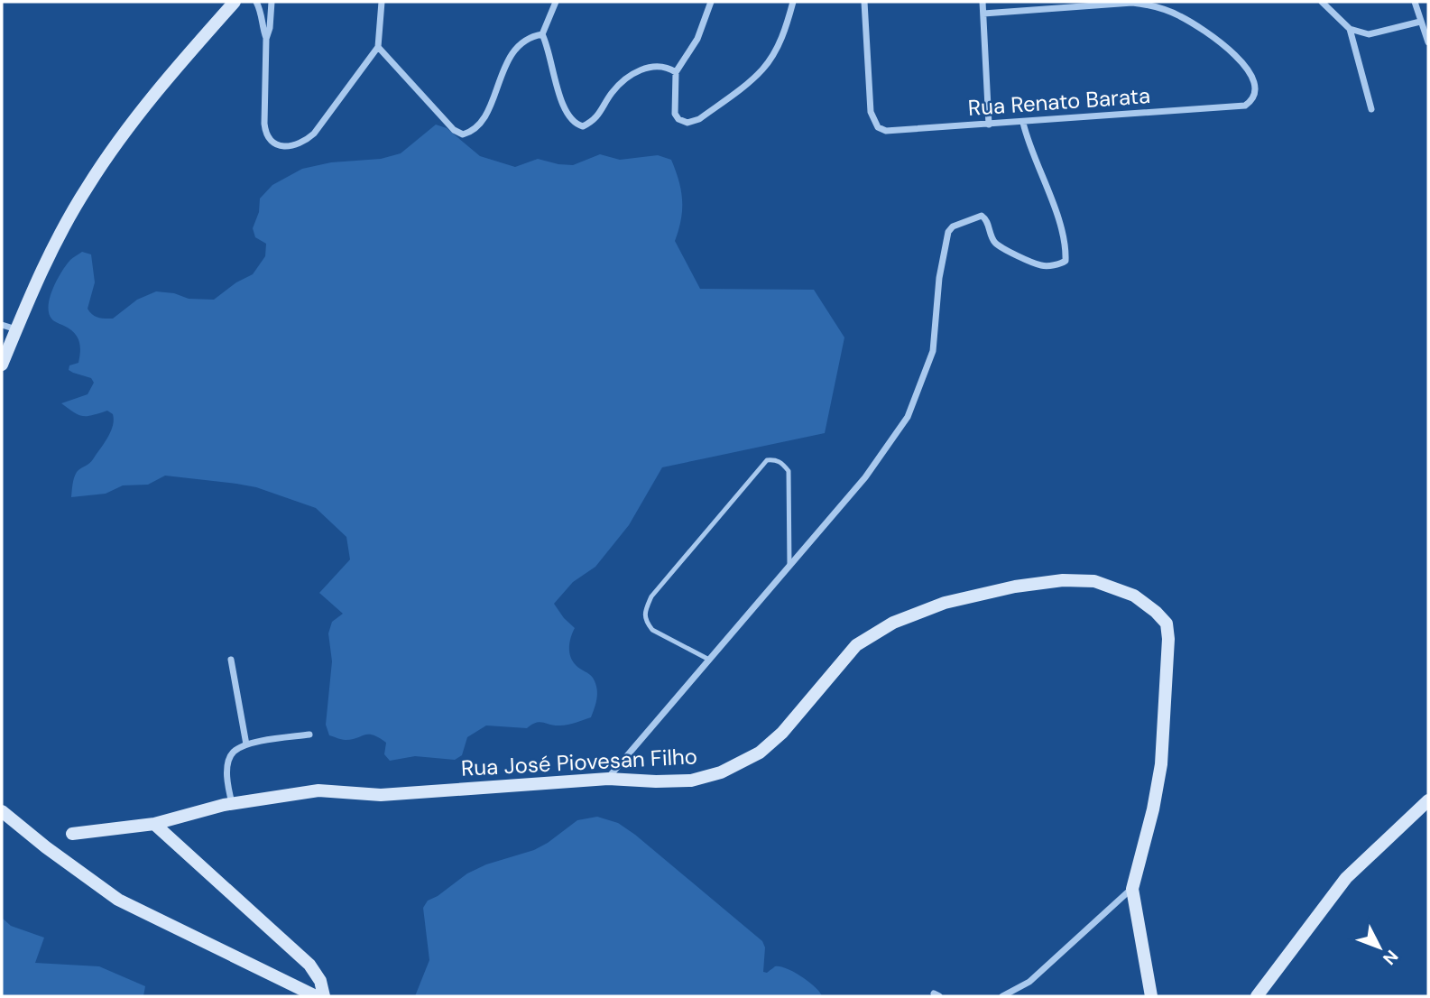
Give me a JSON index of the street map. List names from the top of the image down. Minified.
{"streets":{"street":["Rua Renato Barata","Rua José Piovesan Filho"]},"north":"bottom right"}
